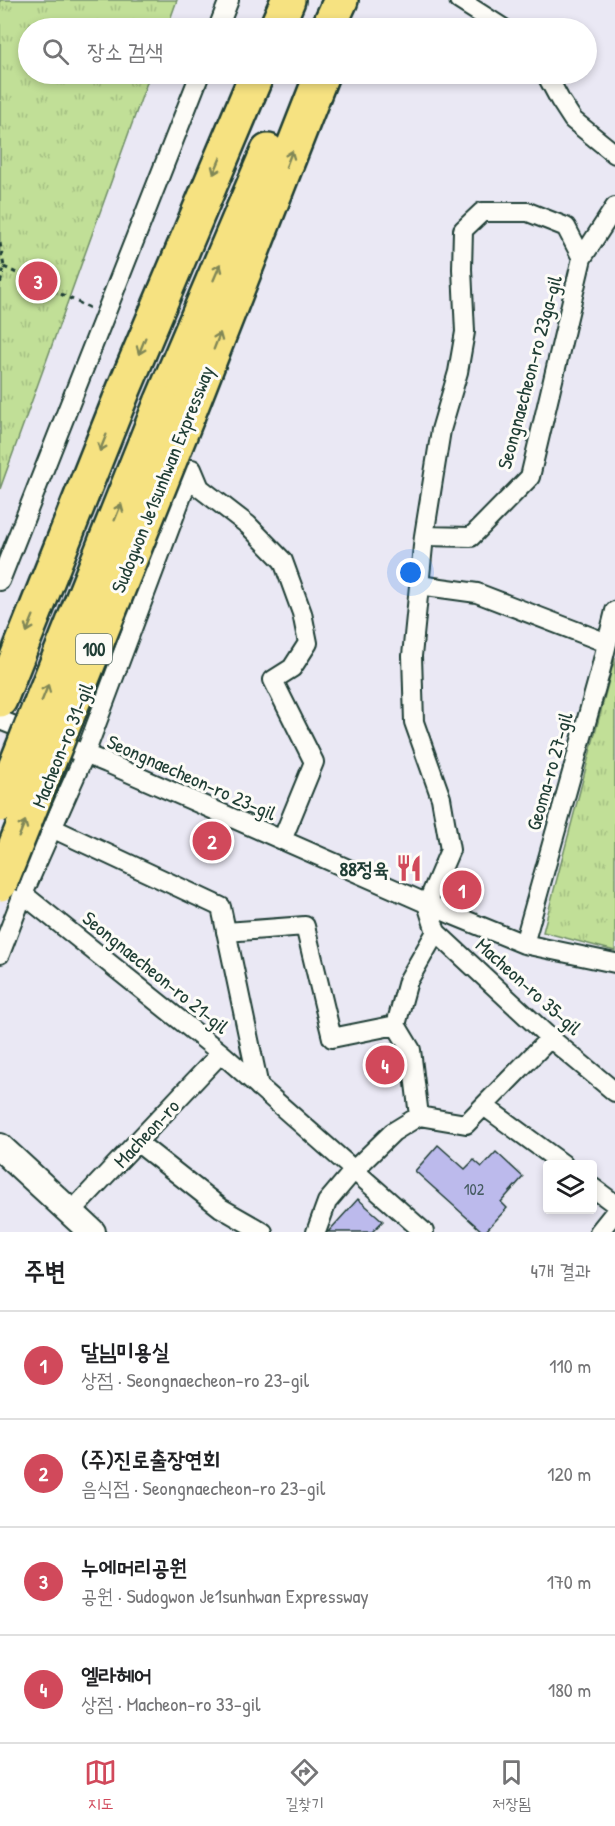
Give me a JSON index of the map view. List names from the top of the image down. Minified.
{"streets":{"highway":["Sudogwon Je1sunhwan Expressway","100"],"street":["Seongnaecheon-ro 23ga-gil","Macheon-ro 31-gil","Geoma-ro 27-gil","Seongnaecheon-ro 23-gil","Seongnaecheon-ro 21-gil","Macheon-ro 35-gil","Macheon-ro"]},"crossings":[["Sudogwon Je1sunhwan Expressway","Macheon-ro 31-gil"],["Sudogwon Je1sunhwan Expressway","Seongnaecheon-ro 21-gil"],["Macheon-ro 31-gil","Seongnaecheon-ro 23-gil"],["Macheon-ro 31-gil","Seongnaecheon-ro 21-gil"],["Geoma-ro 27-gil","Seongnaecheon-ro 23-gil"],["Seongnaecheon-ro 23-gil","Macheon-ro 35-gil"],["Seongnaecheon-ro 21-gil","Macheon-ro"]],"places":{"restaurant":["88정육"]},"house_numbers":["102"],"page":{"search":"장소 검색","pins":["3","2","1","4"],"heading":["주변","4개 결과"],"list":[{"mark":"1","name":"달님미용실","note":"상점 · Seongnaecheon-ro 23-gil","value":"110 m"},{"mark":"2","name":"(주)진로출장연회","note":"음식점 · Seongnaecheon-ro 23-gil","value":"120 m"},{"mark":"3","name":"누에머리공원","note":"공원 · Sudogwon Je1sunhwan Expressway","value":"170 m"},{"mark":"4","name":"엘라헤어","note":"상점 · Macheon-ro 33-gil","value":"180 m"}],"nav":["지도","길찾기","저장됨"]}}
